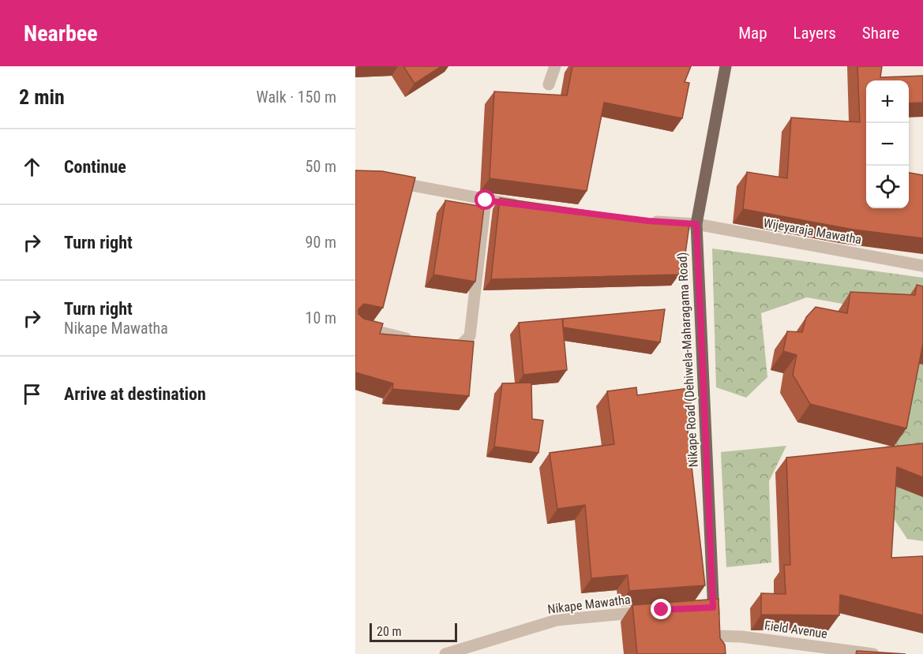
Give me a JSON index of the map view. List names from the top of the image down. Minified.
{"streets":{"main road":["Nikape Road (Dehiwela-Maharagama Road)"],"street":["Wijeyaraja Mawatha","Nikape Mawatha","Field Avenue"]},"crossings":[["Wijeyaraja Mawatha","Nikape Road (Dehiwela-Maharagama Road)"],["Nikape Road (Dehiwela-Maharagama Road)","Field Avenue"]],"scale_bar":"20 m","page":{"header":"Nearbee","nav":["Map","Layers","Share"],"heading":["2 min","Walk · 150 m"],"map_buttons":["+","−"],"list":[["Continue","50 m"],["Turn right","90 m"],["Turn right","Nikape Mawatha","10 m"],"Arrive at destination"],"scale":"20 m"}}
